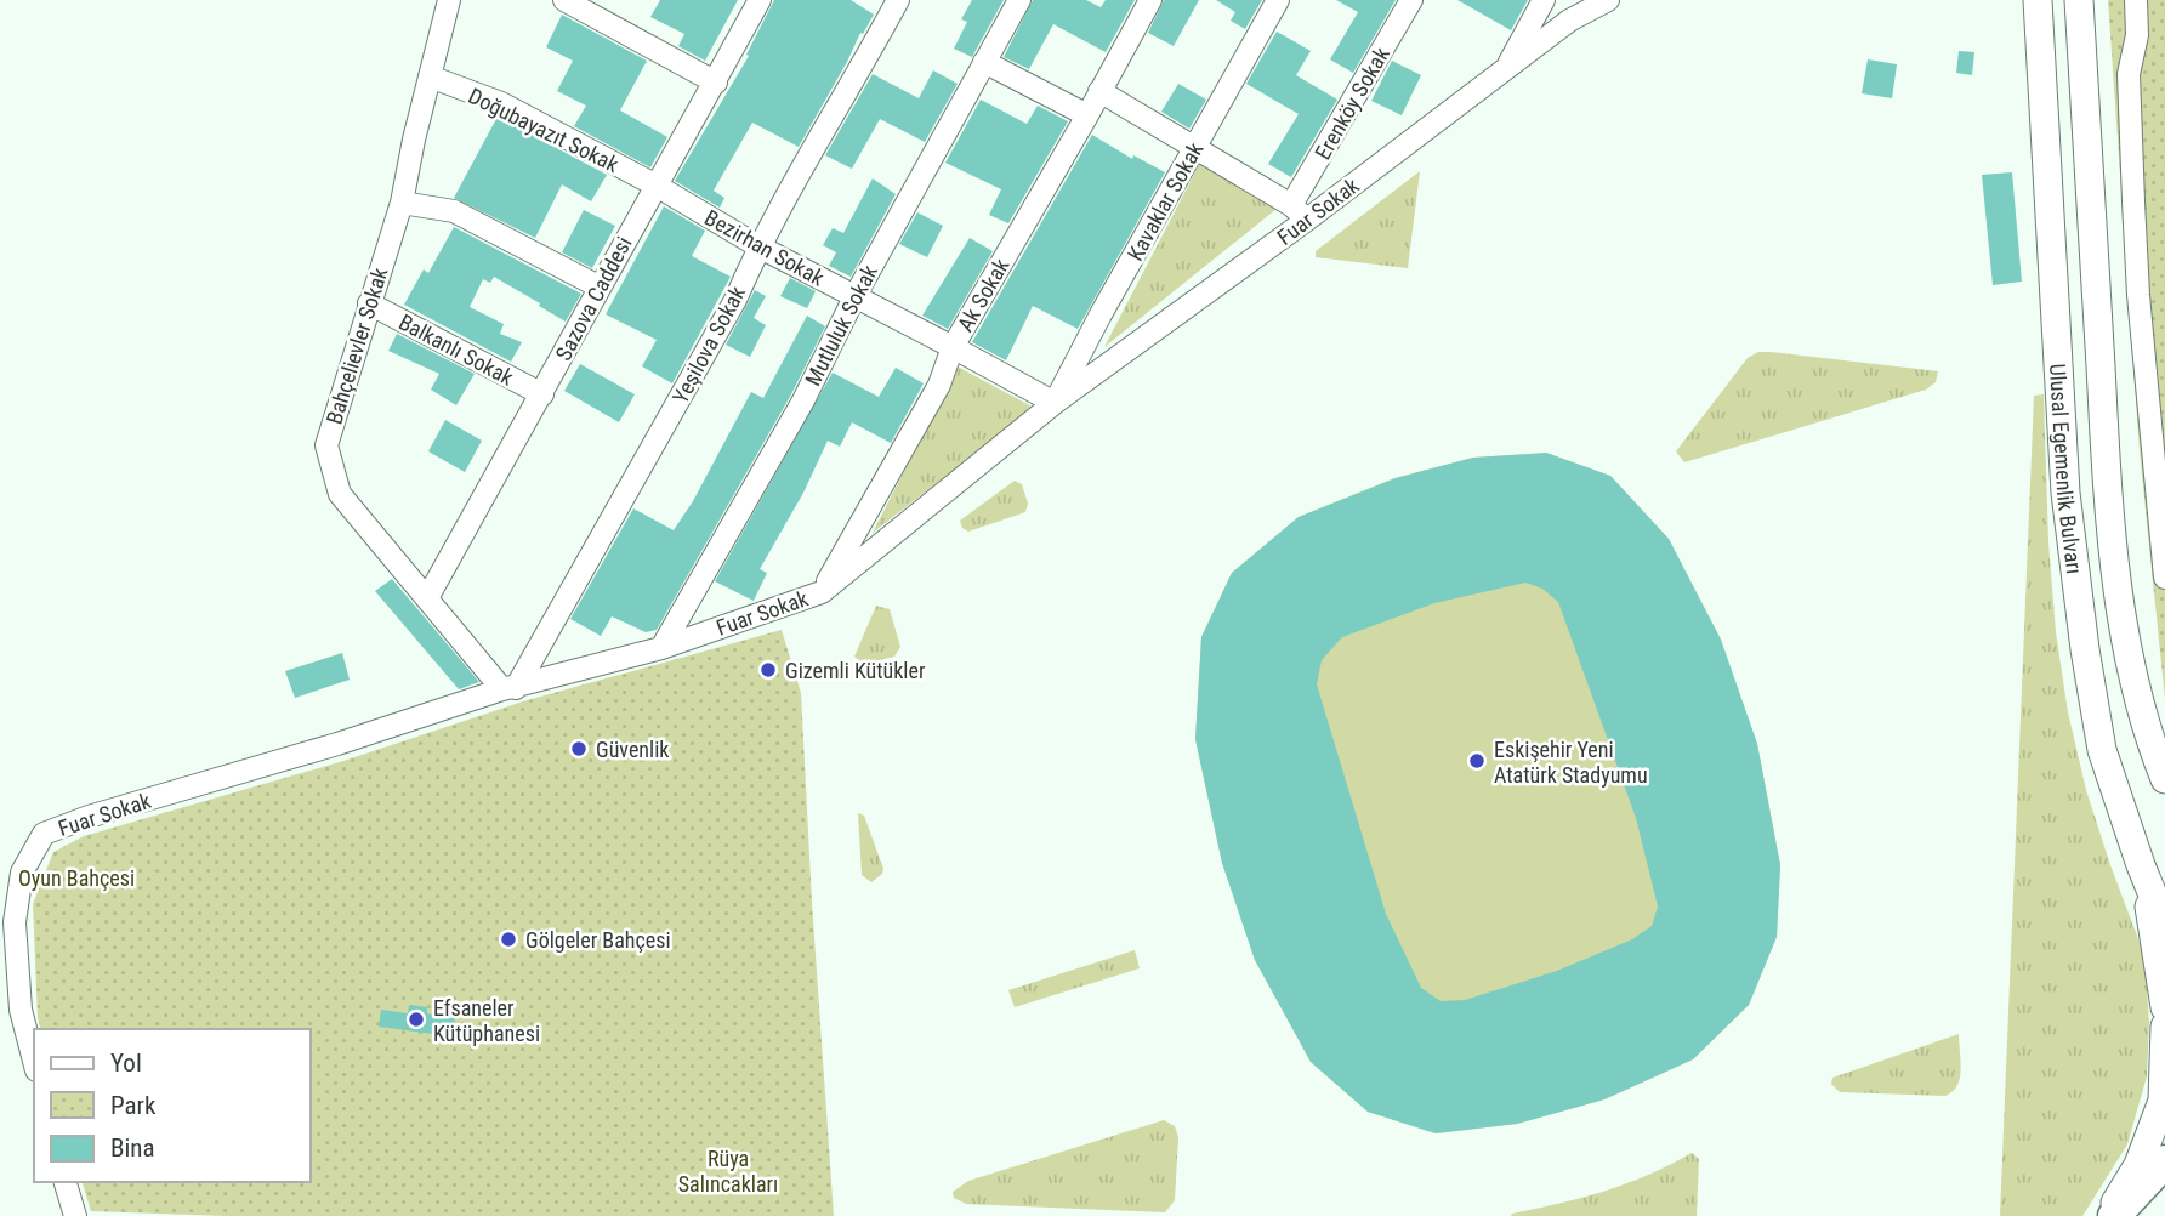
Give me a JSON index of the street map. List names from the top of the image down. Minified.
{"streets":{"main road":["Ulusal Egemenlik Bulvarı"],"street":["Erenköy Sokak","Doğubayazıt Sokak","Kavaklar Sokak","Fuar Sokak","Bezirhan Sokak","Ak Sokak","Sazova Caddesi","Mutluluk Sokak","Yeşilova Sokak","Bahçelievler Sokak","Balkanlı Sokak"]},"crossings":[["Erenköy Sokak","Fuar Sokak"],["Doğubayazıt Sokak","Bezirhan Sokak"],["Doğubayazıt Sokak","Sazova Caddesi"],["Doğubayazıt Sokak","Bahçelievler Sokak"],["Kavaklar Sokak","Fuar Sokak"],["Kavaklar Sokak","Bezirhan Sokak"],["Fuar Sokak","Bezirhan Sokak"],["Fuar Sokak","Ak Sokak"],["Fuar Sokak","Mutluluk Sokak"],["Fuar Sokak","Yeşilova Sokak"],["Fuar Sokak","Bahçelievler Sokak"],["Bezirhan Sokak","Ak Sokak"],["Bezirhan Sokak","Sazova Caddesi"],["Bezirhan Sokak","Mutluluk Sokak"],["Bezirhan Sokak","Yeşilova Sokak"],["Sazova Caddesi","Bahçelievler Sokak"],["Sazova Caddesi","Balkanlı Sokak"],["Yeşilova Sokak","Bahçelievler Sokak"],["Bahçelievler Sokak","Balkanlı Sokak"]],"parks":["Oyun Bahçesi","Rüya Salıncakları"],"places":["Gizemli Kütükler","Güvenlik","Eskişehir Yeni Atatürk Stadyumu","Gölgeler Bahçesi","Efsaneler Kütüphanesi"],"legend":["Yol","Park","Bina"]}
